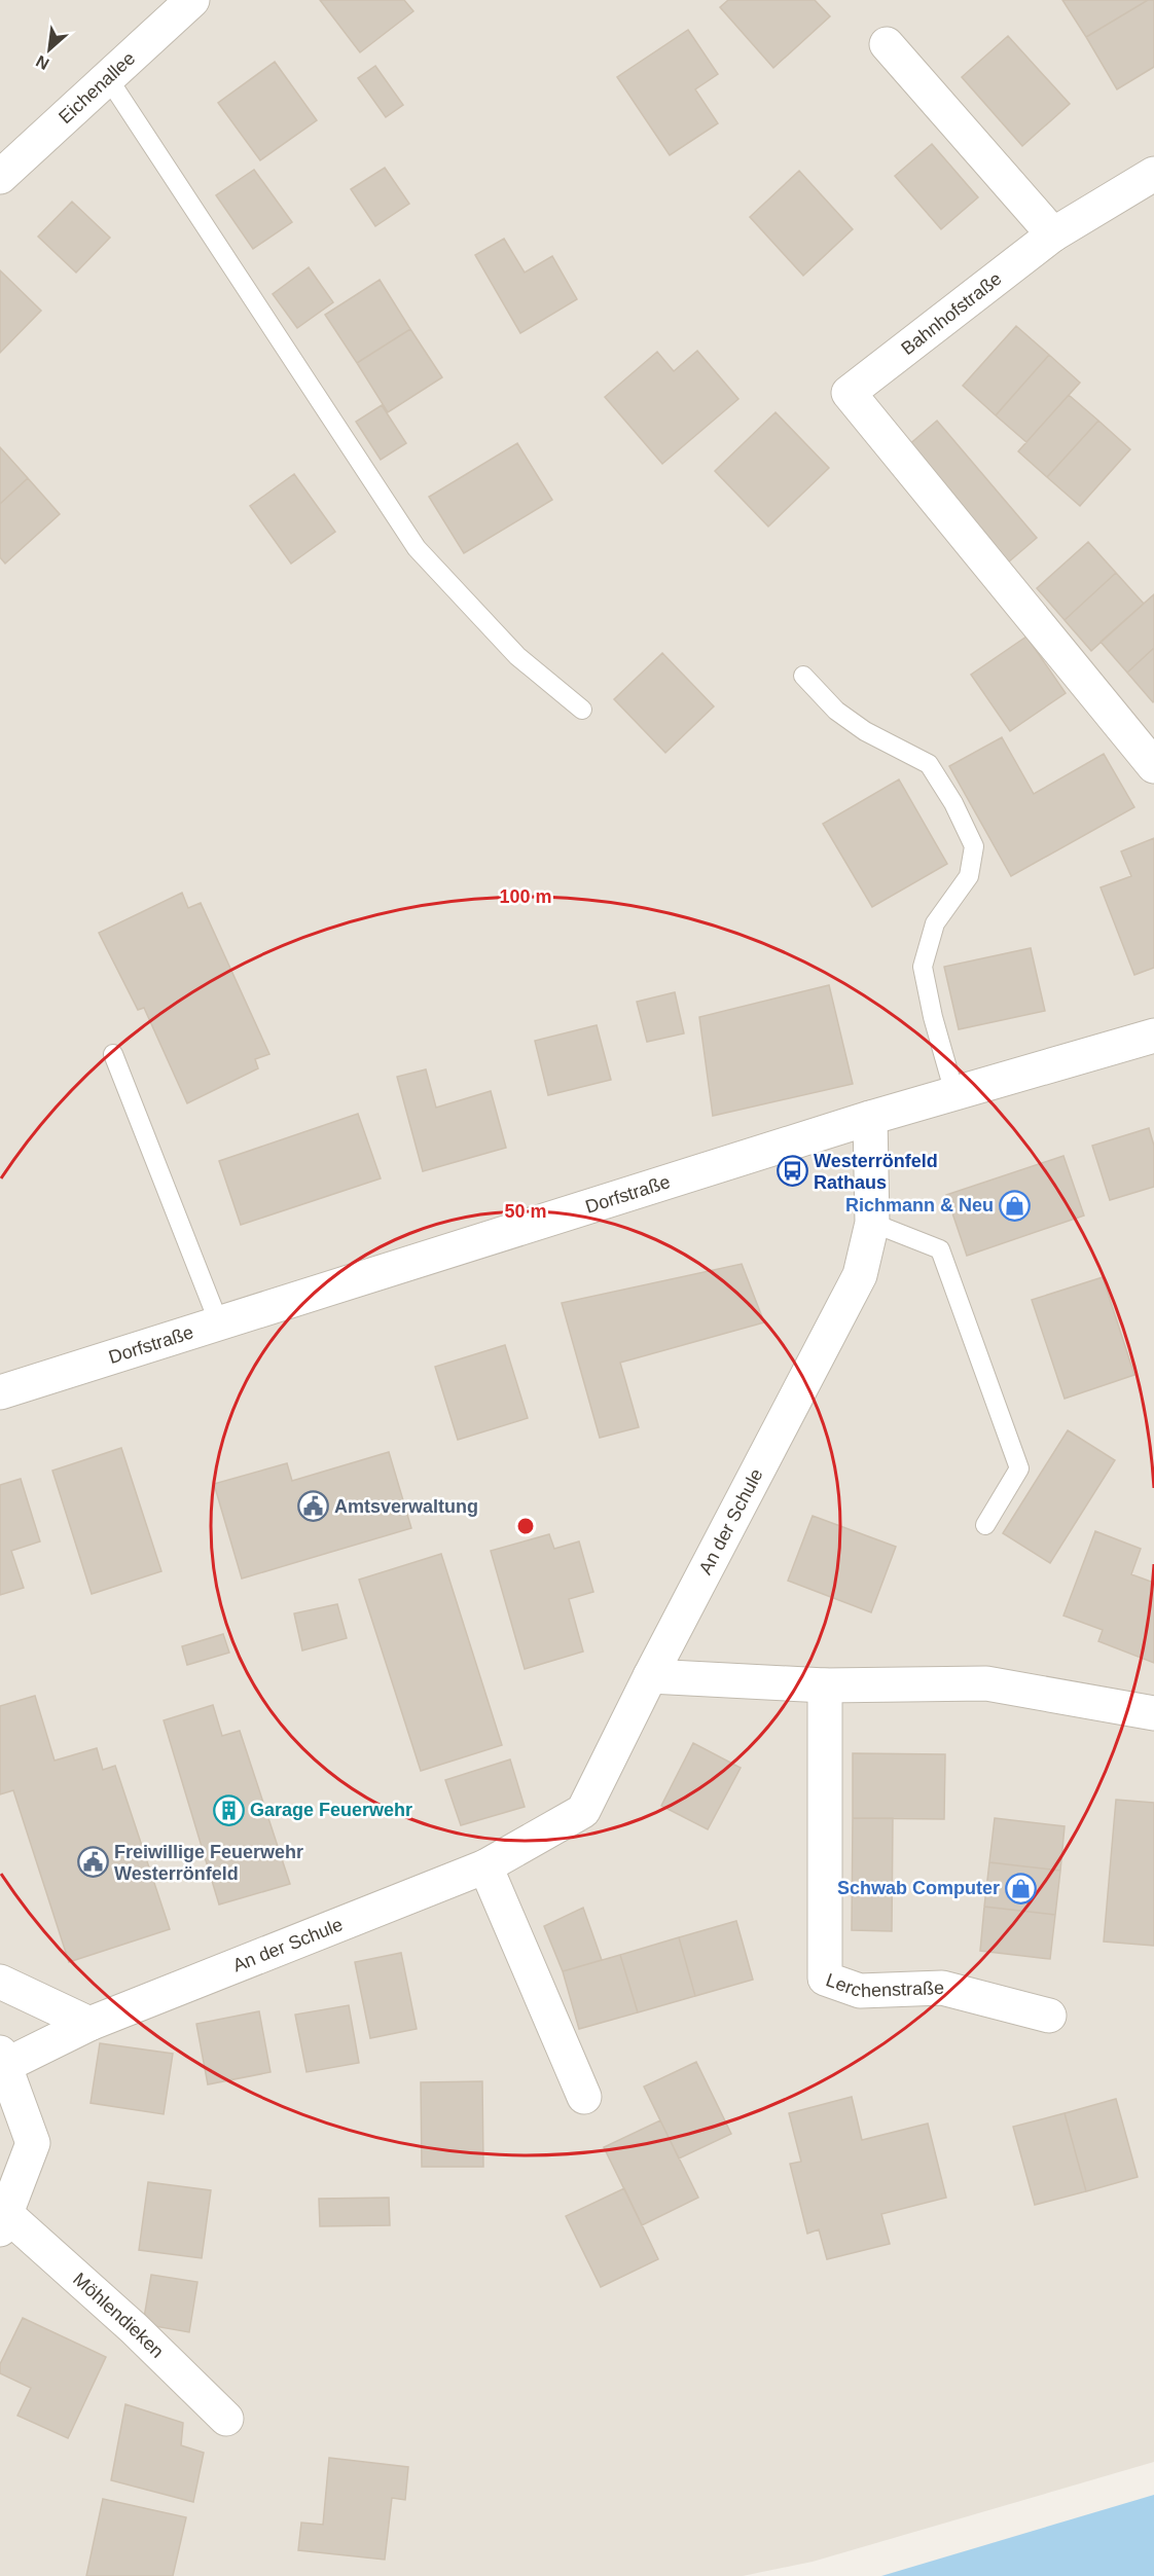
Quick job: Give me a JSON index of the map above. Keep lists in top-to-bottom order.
{
  "streets": {
    "street": [
      "Eichenallee",
      "Bahnhofstraße",
      "Dorfstraße",
      "An der Schule",
      "Lerchenstraße",
      "Möhlendieken"
    ]
  },
  "crossings": [
    ["Dorfstraße", "An der Schule"],
    ["An der Schule", "Möhlendieken"]
  ],
  "places": {
    "bus stop": ["Westerrönfeld Rathaus"],
    "shop": ["Richmann & Neu", "Schwab Computer"],
    "public building": ["Amtsverwaltung", "Freiwillige Feuerwehr Westerrönfeld"],
    "building": ["Garage Feuerwehr"]
  },
  "north": "bottom left",
  "rings": ["100 m", "50 m"]
}
